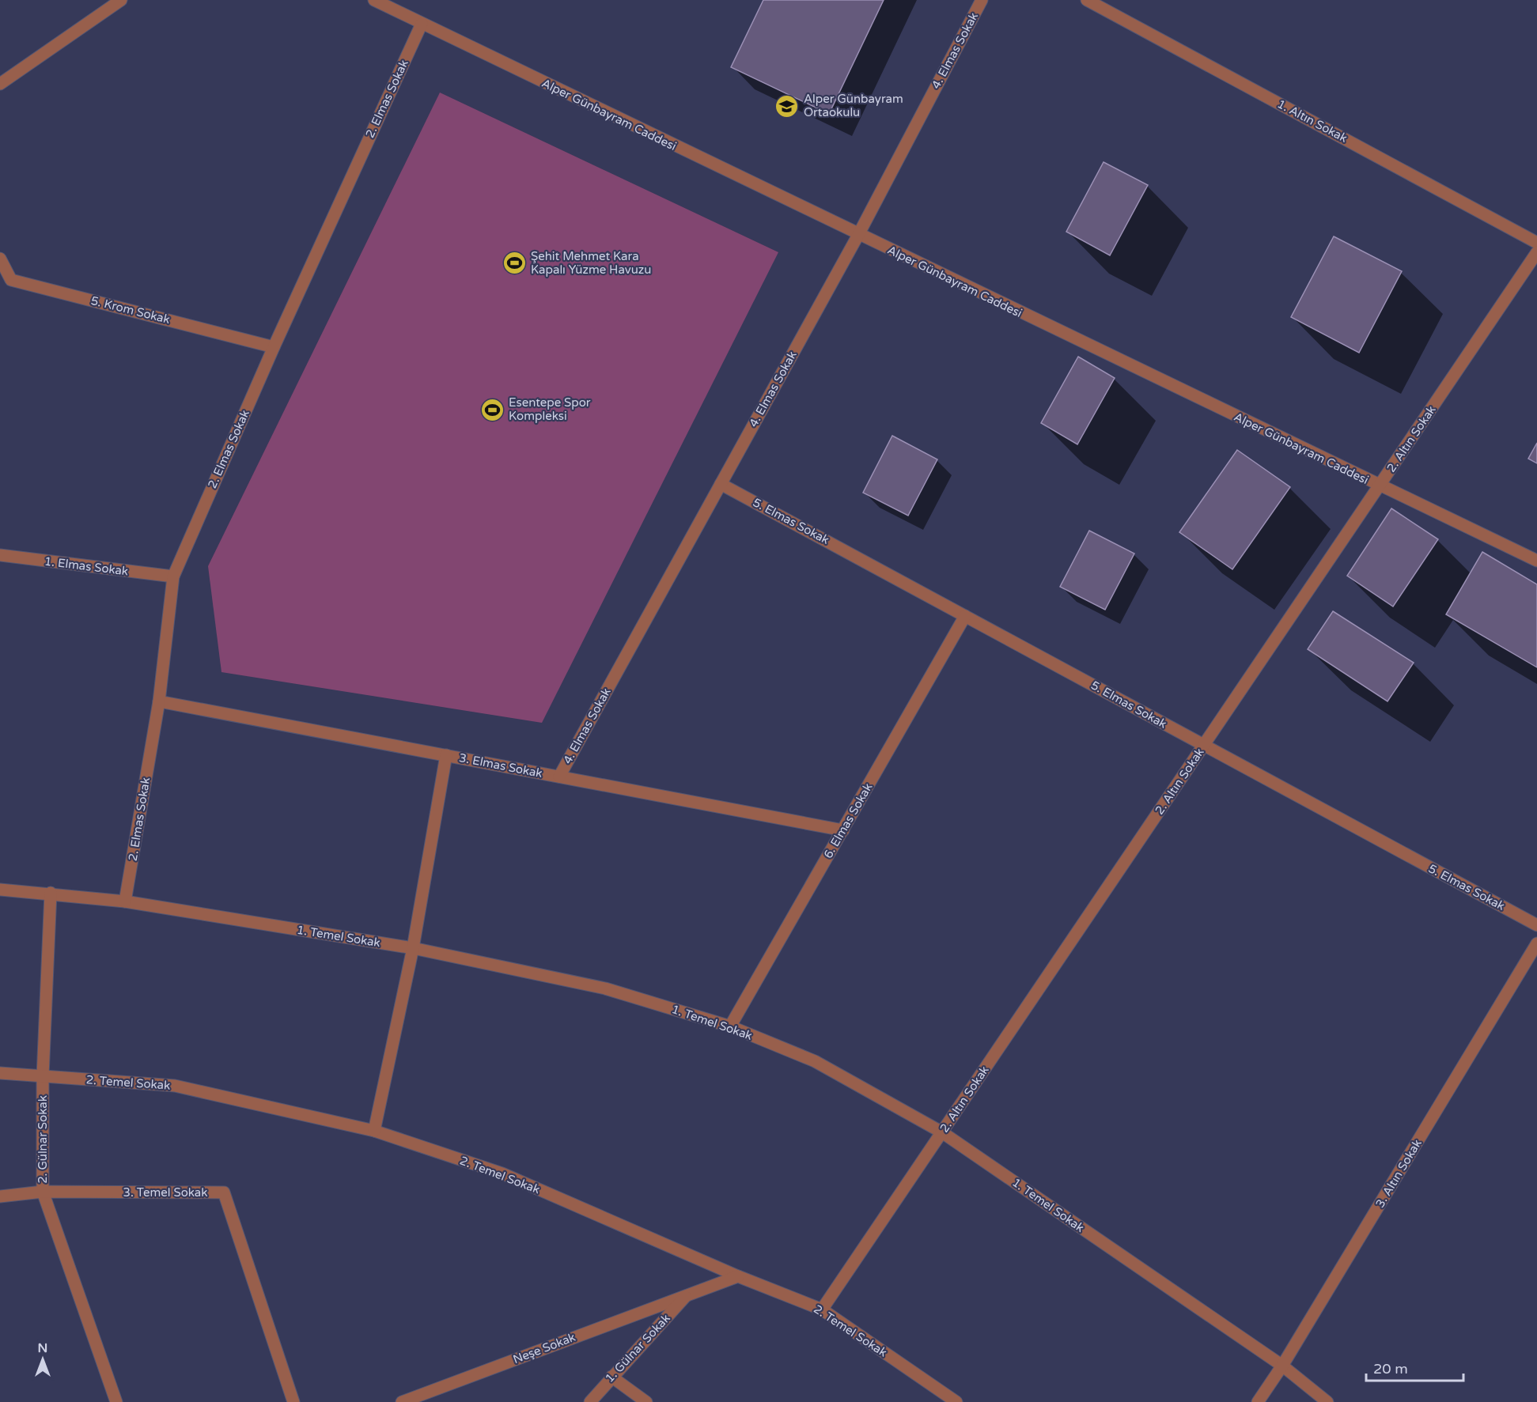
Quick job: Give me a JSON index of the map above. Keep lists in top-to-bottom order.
{
  "streets": {
    "street": [
      "4. Elmas Sokak",
      "2. Elmas Sokak",
      "Alper Günbayram Caddesi",
      "1. Altın Sokak",
      "5. Krom Sokak",
      "2. Altın Sokak",
      "5. Elmas Sokak",
      "1. Elmas Sokak",
      "3. Elmas Sokak",
      "6. Elmas Sokak",
      "1. Temel Sokak",
      "2. Temel Sokak",
      "2. Gülnar Sokak",
      "3. Altın Sokak",
      "3. Temel Sokak",
      "Neşe Sokak",
      "1. Gülnar Sokak"
    ]
  },
  "crossings": [
    ["4. Elmas Sokak", "Alper Günbayram Caddesi"],
    ["4. Elmas Sokak", "5. Elmas Sokak"],
    ["4. Elmas Sokak", "3. Elmas Sokak"],
    ["2. Elmas Sokak", "Alper Günbayram Caddesi"],
    ["2. Elmas Sokak", "5. Krom Sokak"],
    ["2. Elmas Sokak", "1. Elmas Sokak"],
    ["2. Elmas Sokak", "3. Elmas Sokak"],
    ["2. Elmas Sokak", "1. Temel Sokak"],
    ["Alper Günbayram Caddesi", "2. Altın Sokak"],
    ["2. Altın Sokak", "5. Elmas Sokak"],
    ["2. Altın Sokak", "1. Temel Sokak"],
    ["2. Altın Sokak", "2. Temel Sokak"],
    ["5. Elmas Sokak", "6. Elmas Sokak"],
    ["3. Elmas Sokak", "6. Elmas Sokak"],
    ["6. Elmas Sokak", "1. Temel Sokak"],
    ["1. Temel Sokak", "2. Gülnar Sokak"],
    ["1. Temel Sokak", "3. Altın Sokak"],
    ["2. Temel Sokak", "2. Gülnar Sokak"],
    ["2. Temel Sokak", "Neşe Sokak"],
    ["2. Gülnar Sokak", "3. Temel Sokak"],
    ["Neşe Sokak", "1. Gülnar Sokak"]
  ],
  "places": {
    "school or university": ["Alper Günbayram Ortaokulu"],
    "sports": ["Şehit Mehmet Kara Kapalı Yüzme Havuzu", "Esentepe Spor Kompleksi"]
  },
  "scale_bar": "20 m",
  "north": "top"
}
